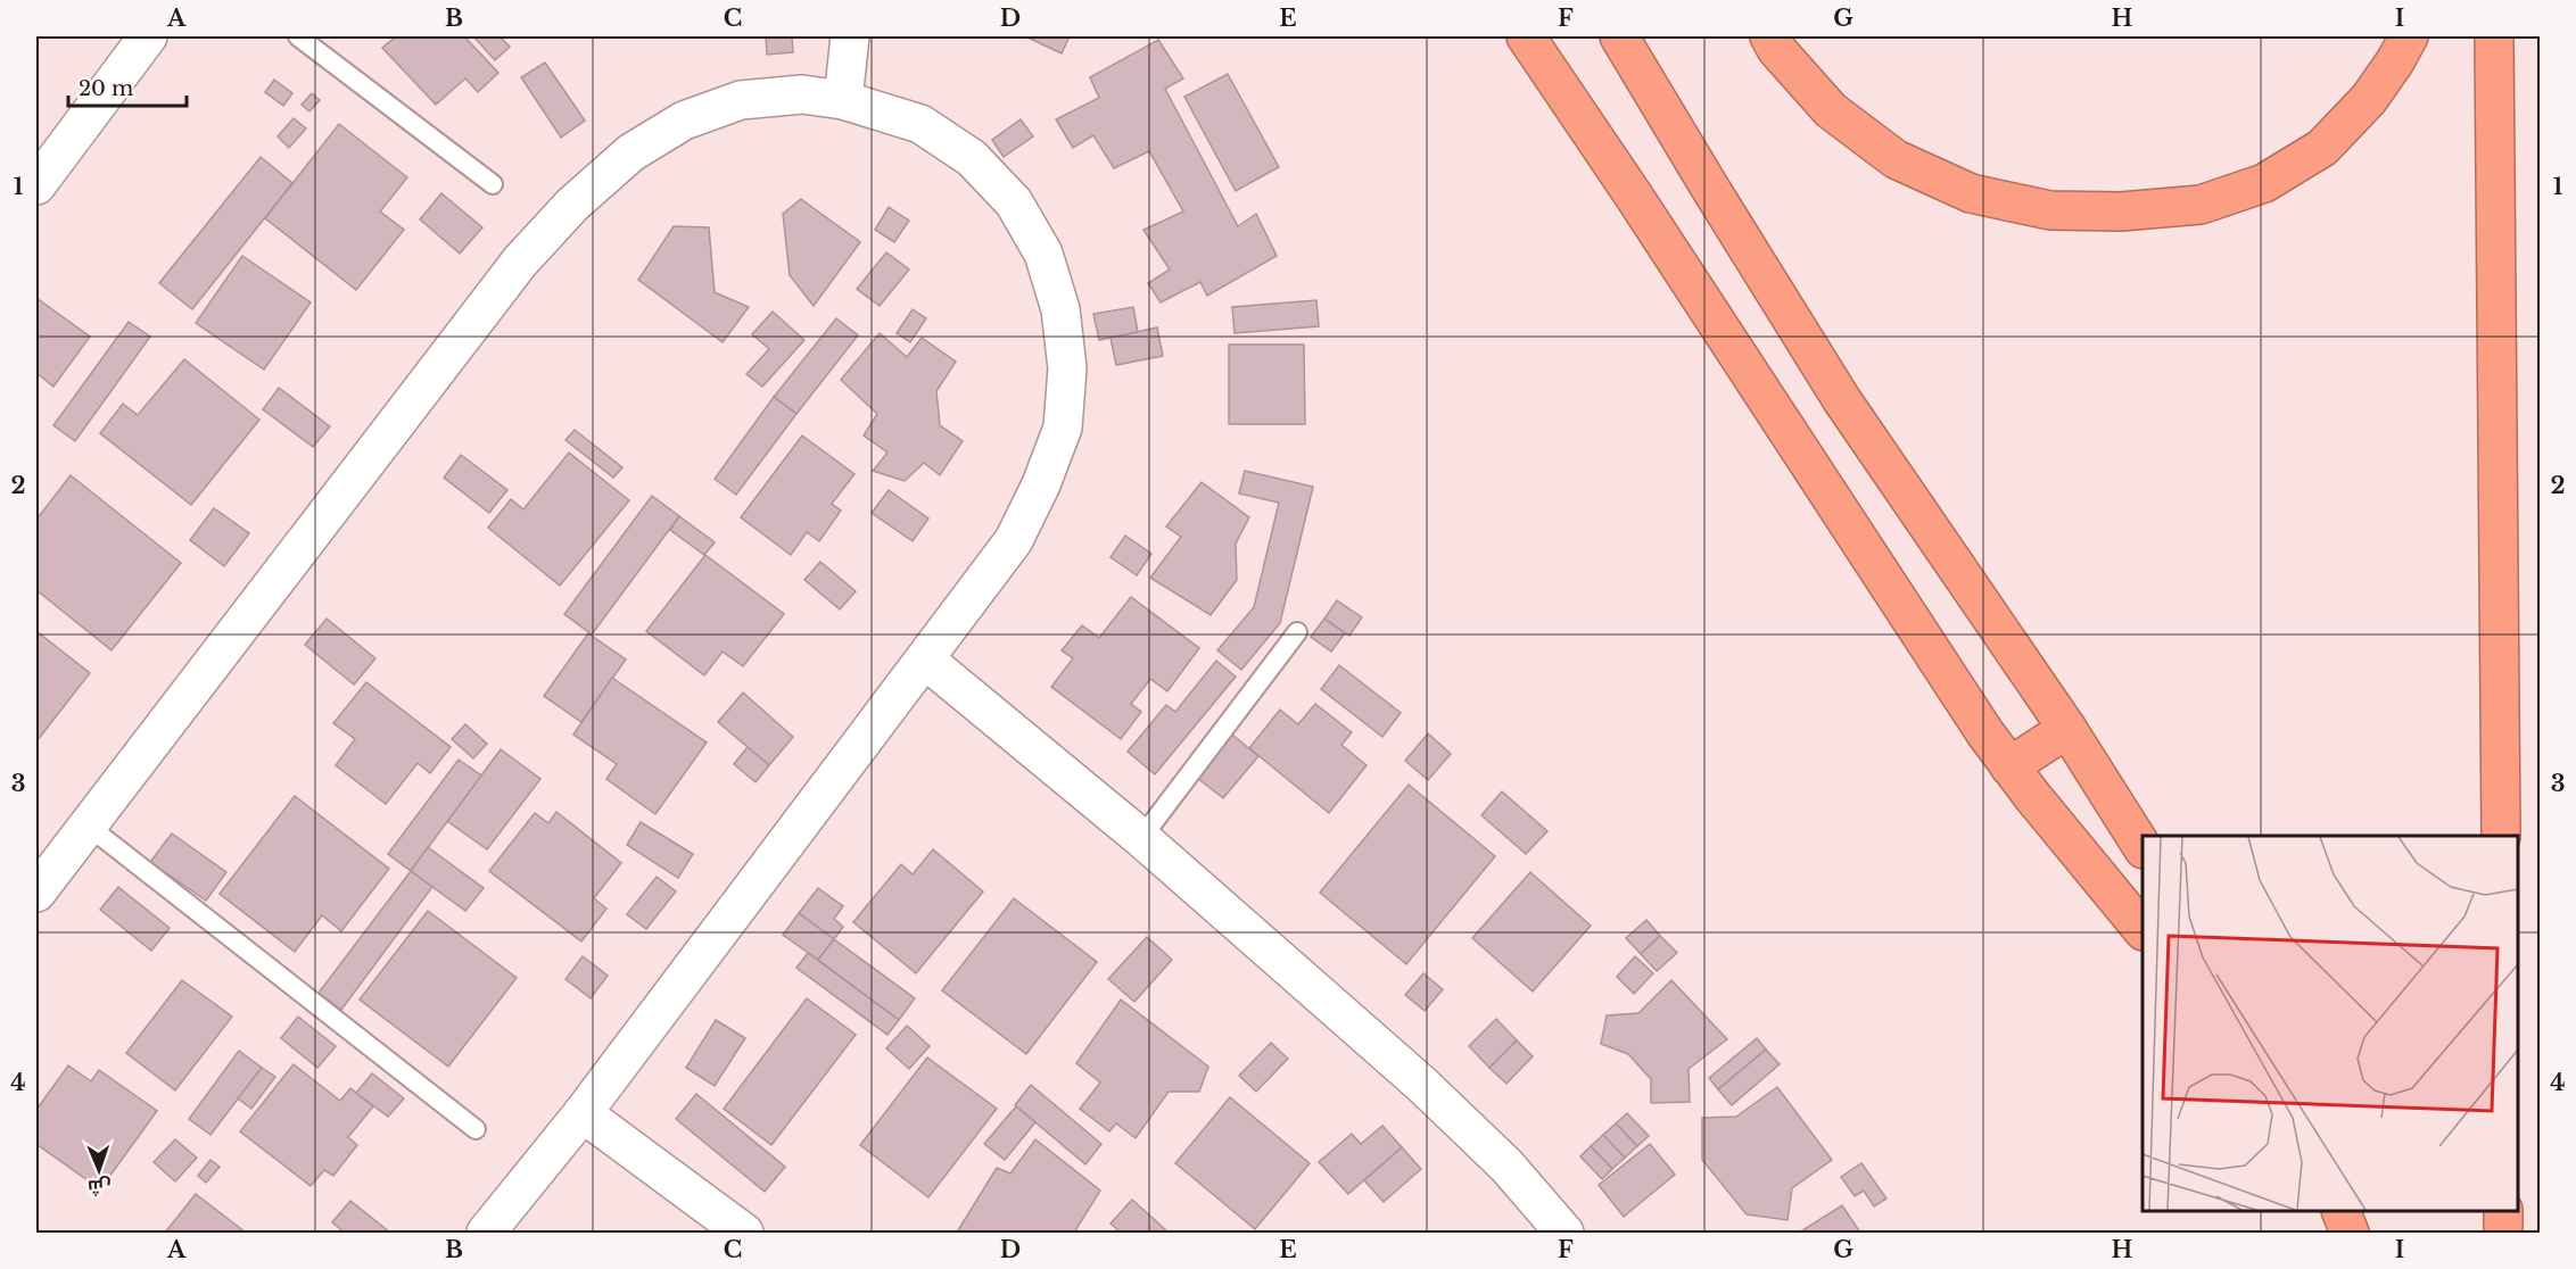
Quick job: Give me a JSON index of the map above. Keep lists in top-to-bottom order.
{
  "scale_bar": "20 m",
  "north": "bottom",
  "grid": {
    "columns": [
      "A",
      "B",
      "C",
      "D",
      "E",
      "F",
      "G",
      "H",
      "I"
    ],
    "rows": [
      "1",
      "2",
      "3",
      "4"
    ]
  }
}
